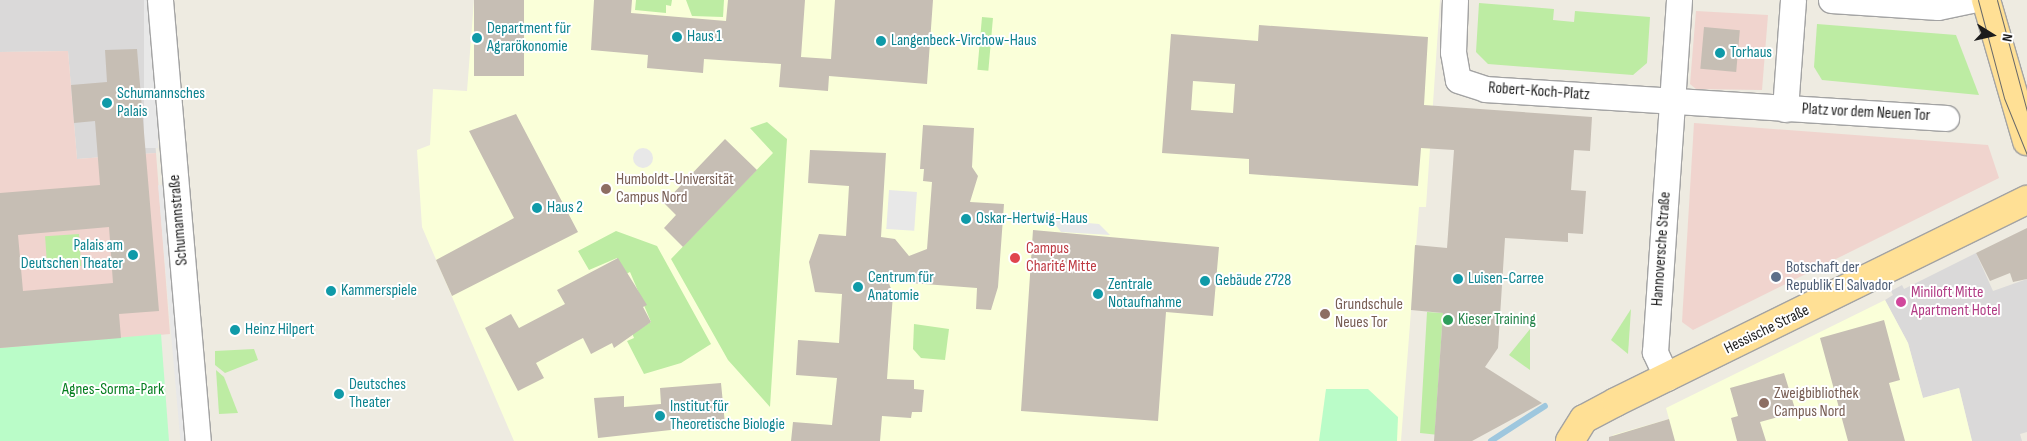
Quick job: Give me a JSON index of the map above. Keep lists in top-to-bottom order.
{
  "streets": {
    "main road": ["Hessische Straße"],
    "street": [
      "Robert-Koch-Platz",
      "Platz vor dem Neuen Tor",
      "Schumannstraße",
      "Hannoversche Straße"
    ]
  },
  "crossings": [
    ["Robert-Koch-Platz", "Platz vor dem Neuen Tor"],
    ["Robert-Koch-Platz", "Hannoversche Straße"],
    ["Platz vor dem Neuen Tor", "Hannoversche Straße"],
    ["Hannoversche Straße", "Hessische Straße"]
  ],
  "parks": ["Agnes-Sorma-Park"],
  "places": [
    "Haus 1",
    "Department für Agrarökonomie",
    "Langenbeck-Virchow-Haus",
    "Torhaus",
    "Schumannsches Palais",
    "Humboldt-Universität Campus Nord",
    "Haus 2",
    "Oskar-Hertwig-Haus",
    "Palais am Deutschen Theater",
    "Campus Charité Mitte",
    "Botschaft der Republik El Salvador",
    "Luisen-Carree",
    "Gebäude 2728",
    "Centrum für Anatomie",
    "Kammerspiele",
    "Zentrale Notaufnahme",
    "Miniloft Mitte Apartment Hotel",
    "Grundschule Neues Tor",
    "Kieser Training",
    "Heinz Hilpert",
    "Deutsches Theater",
    "Zweigbibliothek Campus Nord",
    "Institut für Theoretische Biologie"
  ],
  "north": "right"
}
